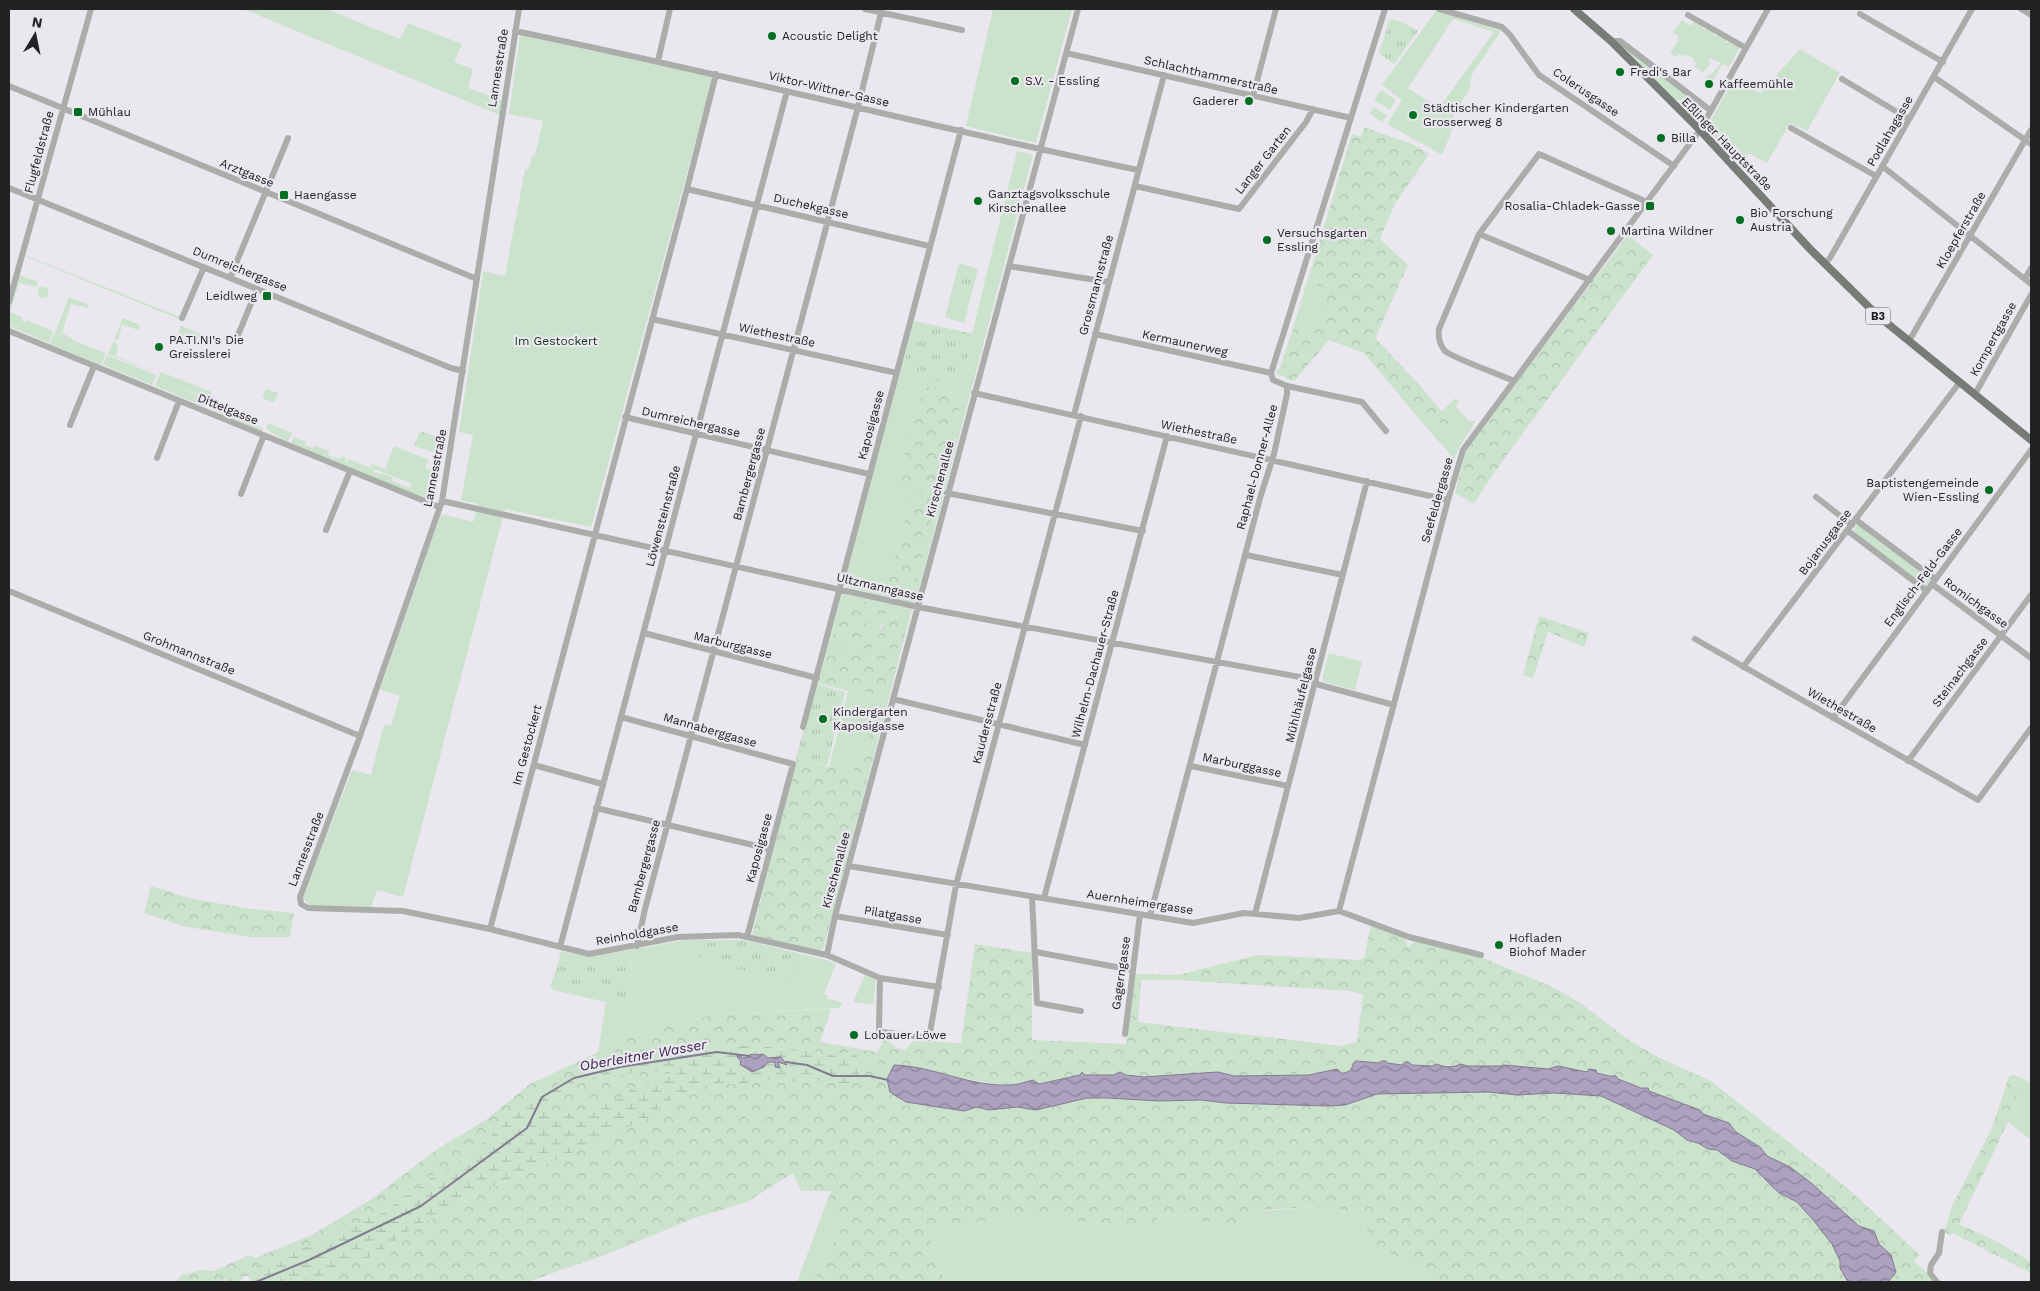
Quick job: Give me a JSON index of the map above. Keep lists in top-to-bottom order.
{
  "streets": {
    "main road": ["Eßlinger Hauptstraße", "B3"],
    "street": [
      "Lannesstraße",
      "Schlachthammerstraße",
      "Viktor-Wittner-Gasse",
      "Colerusgasse",
      "Podlahagasse",
      "Flugfeldstraße",
      "Langer Garten",
      "Arztgasse",
      "Duchekgasse",
      "Kloepferstraße",
      "Dumreichergasse",
      "Grossmannstraße",
      "Wiethestraße",
      "Kompertgasse",
      "Kermaunerweg",
      "Dittelgasse",
      "Kaposigasse",
      "Raphael-Donner-Allee",
      "Bambergergasse",
      "Kirschenallee",
      "Seefeldergasse",
      "Löwensteinstraße",
      "Bojanusgasse",
      "Englisch-Feld-Gasse",
      "Ultzmanngasse",
      "Romichgasse",
      "Marburggasse",
      "Grohmannstraße",
      "Wilhelm-Dachauer-Straße",
      "Steinachgasse",
      "Mühlhäufelgasse",
      "Kaudersstraße",
      "Mannaberggasse",
      "Im Gestockert",
      "Auernheimergasse",
      "Pilatgasse",
      "Reinholdgasse",
      "Gagerngasse"
    ]
  },
  "crossings": [
    ["Lannesstraße", "Viktor-Wittner-Gasse"],
    ["Lannesstraße", "Arztgasse"],
    ["Lannesstraße", "Dumreichergasse"],
    ["Lannesstraße", "Dittelgasse"],
    ["Lannesstraße", "Ultzmanngasse"],
    ["Lannesstraße", "Grohmannstraße"],
    ["Lannesstraße", "Reinholdgasse"],
    ["Schlachthammerstraße", "Langer Garten"],
    ["Schlachthammerstraße", "Grossmannstraße"],
    ["Schlachthammerstraße", "Kirschenallee"],
    ["Viktor-Wittner-Gasse", "Grossmannstraße"],
    ["Viktor-Wittner-Gasse", "Kaposigasse"],
    ["Viktor-Wittner-Gasse", "Bambergergasse"],
    ["Viktor-Wittner-Gasse", "Kirschenallee"],
    ["Viktor-Wittner-Gasse", "Löwensteinstraße"],
    ["Viktor-Wittner-Gasse", "Im Gestockert"],
    ["Colerusgasse", "Seefeldergasse"],
    ["Podlahagasse", "Eßlinger Hauptstraße"],
    ["Eßlinger Hauptstraße", "Kloepferstraße"],
    ["Eßlinger Hauptstraße", "Kompertgasse"],
    ["Eßlinger Hauptstraße", "Seefeldergasse"],
    ["Eßlinger Hauptstraße", "Bojanusgasse"],
    ["Flugfeldstraße", "Arztgasse"],
    ["Flugfeldstraße", "Dumreichergasse"],
    ["Langer Garten", "Grossmannstraße"],
    ["Duchekgasse", "Kaposigasse"],
    ["Duchekgasse", "Bambergergasse"],
    ["Duchekgasse", "Löwensteinstraße"],
    ["Duchekgasse", "Im Gestockert"],
    ["Dumreichergasse", "Kaposigasse"],
    ["Dumreichergasse", "Bambergergasse"],
    ["Dumreichergasse", "Löwensteinstraße"],
    ["Dumreichergasse", "Im Gestockert"],
    ["Grossmannstraße", "Wiethestraße"],
    ["Grossmannstraße", "Kermaunerweg"],
    ["Grossmannstraße", "Kaudersstraße"],
    ["Wiethestraße", "Kaposigasse"],
    ["Wiethestraße", "Raphael-Donner-Allee"],
    ["Wiethestraße", "Bambergergasse"],
    ["Wiethestraße", "Kirschenallee"],
    ["Wiethestraße", "Seefeldergasse"],
    ["Wiethestraße", "Löwensteinstraße"],
    ["Wiethestraße", "Bojanusgasse"],
    ["Wiethestraße", "Englisch-Feld-Gasse"],
    ["Wiethestraße", "Wilhelm-Dachauer-Straße"],
    ["Wiethestraße", "Steinachgasse"],
    ["Wiethestraße", "Mühlhäufelgasse"],
    ["Wiethestraße", "Kaudersstraße"],
    ["Wiethestraße", "Im Gestockert"],
    ["Dittelgasse", "Ultzmanngasse"],
    ["Kaposigasse", "Ultzmanngasse"],
    ["Kaposigasse", "Marburggasse"],
    ["Kaposigasse", "Mannaberggasse"],
    ["Kaposigasse", "Reinholdgasse"],
    ["Raphael-Donner-Allee", "Ultzmanngasse"],
    ["Raphael-Donner-Allee", "Marburggasse"],
    ["Raphael-Donner-Allee", "Auernheimergasse"],
    ["Bambergergasse", "Ultzmanngasse"],
    ["Bambergergasse", "Marburggasse"],
    ["Bambergergasse", "Mannaberggasse"],
    ["Bambergergasse", "Reinholdgasse"],
    ["Kirschenallee", "Ultzmanngasse"],
    ["Kirschenallee", "Auernheimergasse"],
    ["Kirschenallee", "Pilatgasse"],
    ["Kirschenallee", "Reinholdgasse"],
    ["Seefeldergasse", "Ultzmanngasse"],
    ["Seefeldergasse", "Auernheimergasse"],
    ["Löwensteinstraße", "Ultzmanngasse"],
    ["Löwensteinstraße", "Marburggasse"],
    ["Löwensteinstraße", "Mannaberggasse"],
    ["Löwensteinstraße", "Reinholdgasse"],
    ["Bojanusgasse", "Romichgasse"],
    ["Englisch-Feld-Gasse", "Romichgasse"],
    ["Ultzmanngasse", "Wilhelm-Dachauer-Straße"],
    ["Ultzmanngasse", "Mühlhäufelgasse"],
    ["Ultzmanngasse", "Kaudersstraße"],
    ["Ultzmanngasse", "Im Gestockert"],
    ["Romichgasse", "Steinachgasse"],
    ["Marburggasse", "Mühlhäufelgasse"],
    ["Wilhelm-Dachauer-Straße", "Auernheimergasse"],
    ["Mühlhäufelgasse", "Auernheimergasse"],
    ["Kaudersstraße", "Auernheimergasse"],
    ["Kaudersstraße", "Pilatgasse"],
    ["Kaudersstraße", "Reinholdgasse"],
    ["Im Gestockert", "Reinholdgasse"],
    ["Auernheimergasse", "Gagerngasse"]
  ],
  "water": ["Oberleitner Wasser"],
  "parks": ["Im Gestockert"],
  "places": {
    "other": [
      "Acoustic Delight",
      "Fredi's Bar",
      "S.V. - Essling",
      "Kaffeemühle",
      "Gaderer",
      "Städtischer Kindergarten Grosserweg 8",
      "Billa",
      "Ganztagsvolksschule Kirschenallee",
      "Bio Forschung Austria",
      "Martina Wildner",
      "Versuchsgarten Essling",
      "PA.TI.NI's Die Greisslerei",
      "Baptistengemeinde Wien-Essling",
      "Kindergarten Kaposigasse",
      "Hofladen Biohof Mader",
      "Lobauer Löwe"
    ],
    "transit": [
      "Mühlau",
      "Haengasse",
      "Rosalia-Chladek-Gasse",
      "Leidlweg"
    ]
  },
  "north": "top"
}
